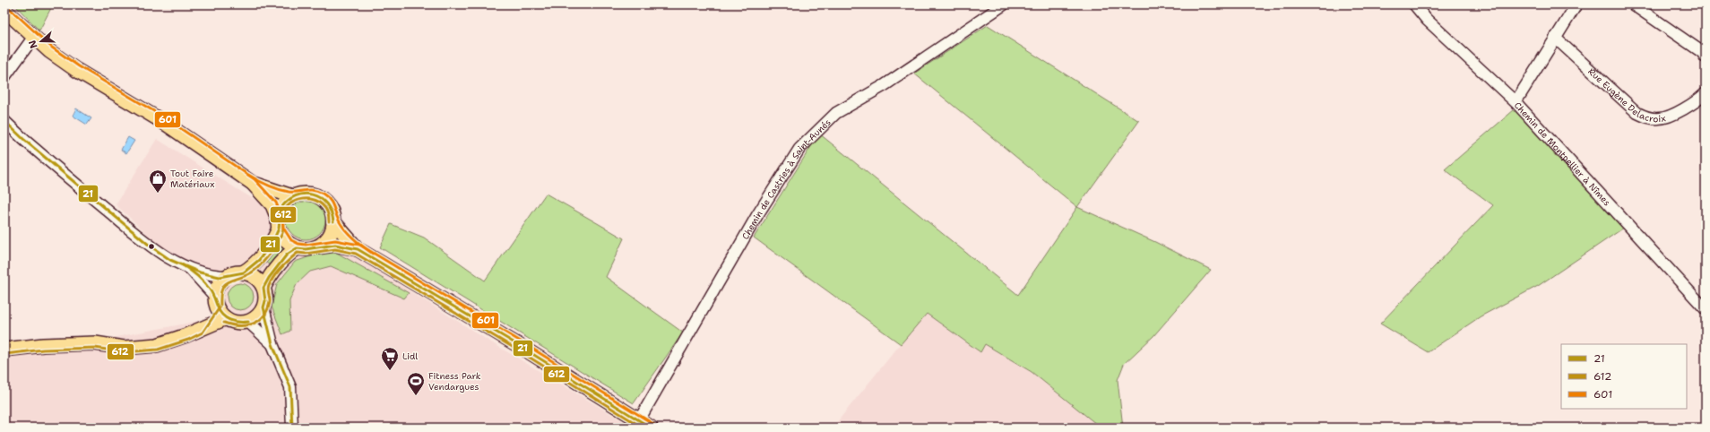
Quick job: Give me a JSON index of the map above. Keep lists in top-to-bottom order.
{
  "streets": {
    "street": ["Rue Eugène Delacroix", "Chemin de Montpellier à Nîmes", "Chemin de Castries à Saint-Aunés"]
  },
  "places": {
    "shop": ["Tout Faire Matériaux"],
    "supermarket": ["Lidl"],
    "sports": ["Fitness Park Vendargues"]
  },
  "lines": ["transit line 601", "transit line 21", "transit line 612"],
  "legend": ["21", "612", "601"],
  "north": "left"
}
